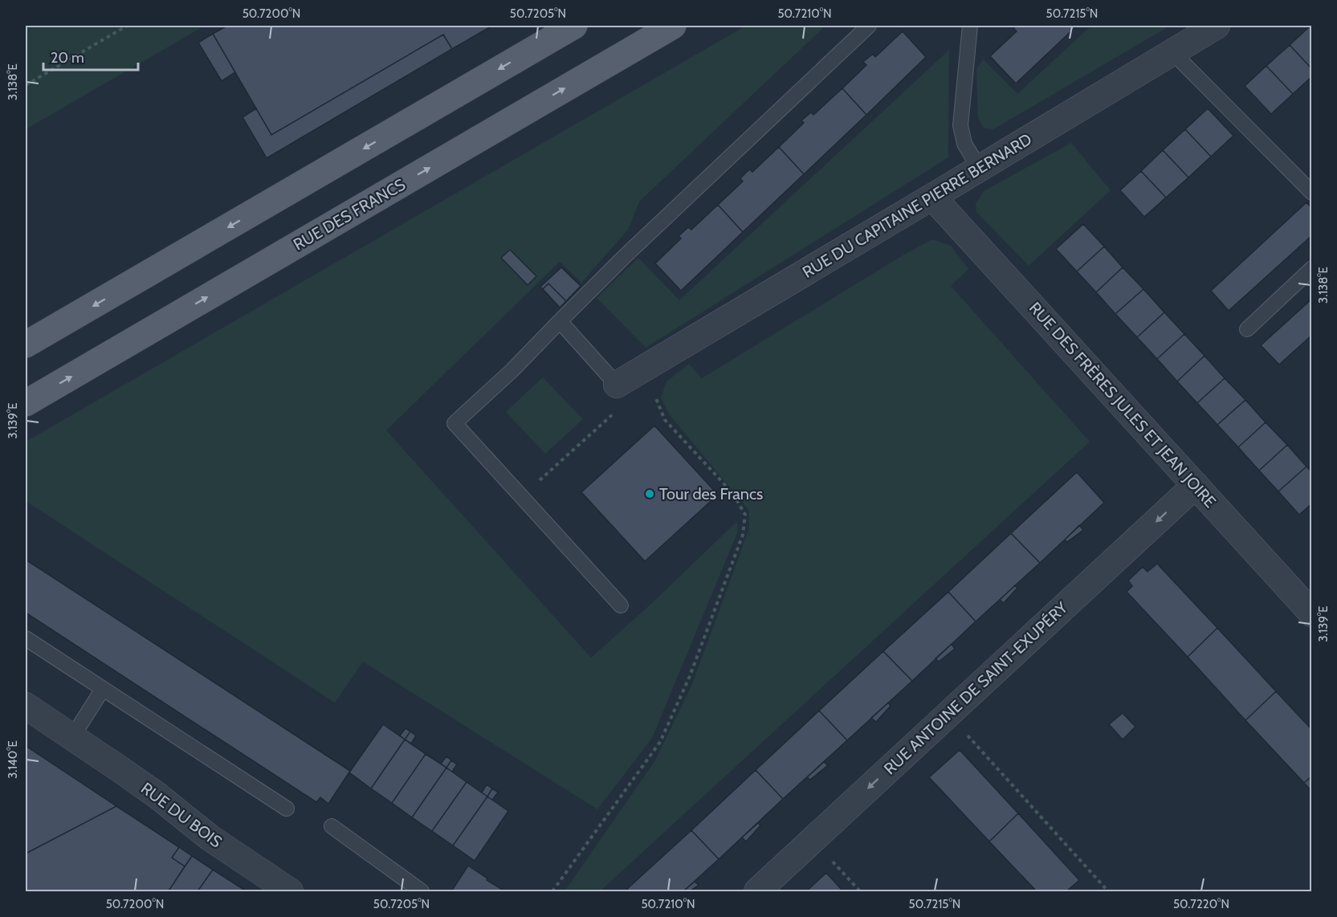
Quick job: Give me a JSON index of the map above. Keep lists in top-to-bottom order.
{
  "streets": {
    "main road": ["RUE DES FRANCS"],
    "street": [
      "RUE DU CAPITAINE PIERRE BERNARD",
      "RUE DES FRÈRES JULES ET JEAN JOIRE",
      "RUE ANTOINE DE SAINT-EXUPÉRY",
      "RUE DU BOIS"
    ]
  },
  "crossings": [
    ["RUE DU CAPITAINE PIERRE BERNARD", "RUE DES FRÈRES JULES ET JEAN JOIRE"],
    ["RUE DES FRÈRES JULES ET JEAN JOIRE", "RUE ANTOINE DE SAINT-EXUPÉRY"]
  ],
  "one_way": ["RUE ANTOINE DE SAINT-EXUPÉRY"],
  "places": ["Tour des Francs"],
  "scale_bar": "20 m",
  "coordinates": [
    "50.7200°N",
    "50.7205°N",
    "50.7210°N",
    "50.7215°N",
    "3.138°E",
    "3.139°E",
    "3.140°E",
    "50.7220°N"
  ]
}
